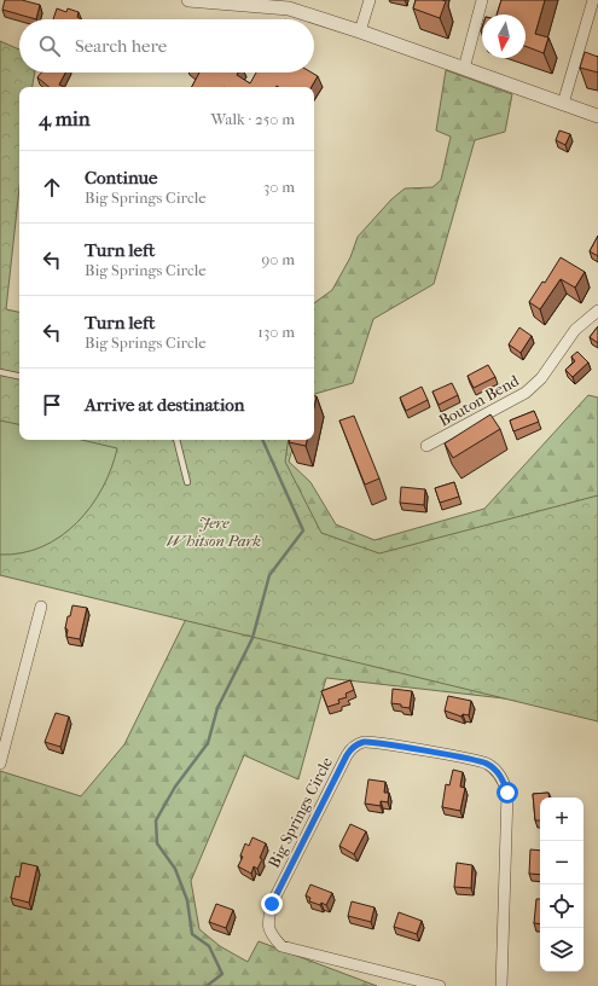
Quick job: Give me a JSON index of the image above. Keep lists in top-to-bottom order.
{
  "streets": {
    "street": ["Bouton Bend", "Big Springs Circle"]
  },
  "parks": ["Jere Whitson Park"],
  "north": "bottom",
  "page": {
    "search": "Search here",
    "heading": ["4 min", "Walk · 250 m"],
    "list": [
      ["Continue", "Big Springs Circle", "30 m"],
      ["Turn left", "Big Springs Circle", "90 m"],
      ["Turn left", "Big Springs Circle", "130 m"],
      "Arrive at destination"
    ],
    "map_buttons": ["+", "−"]
  }
}
